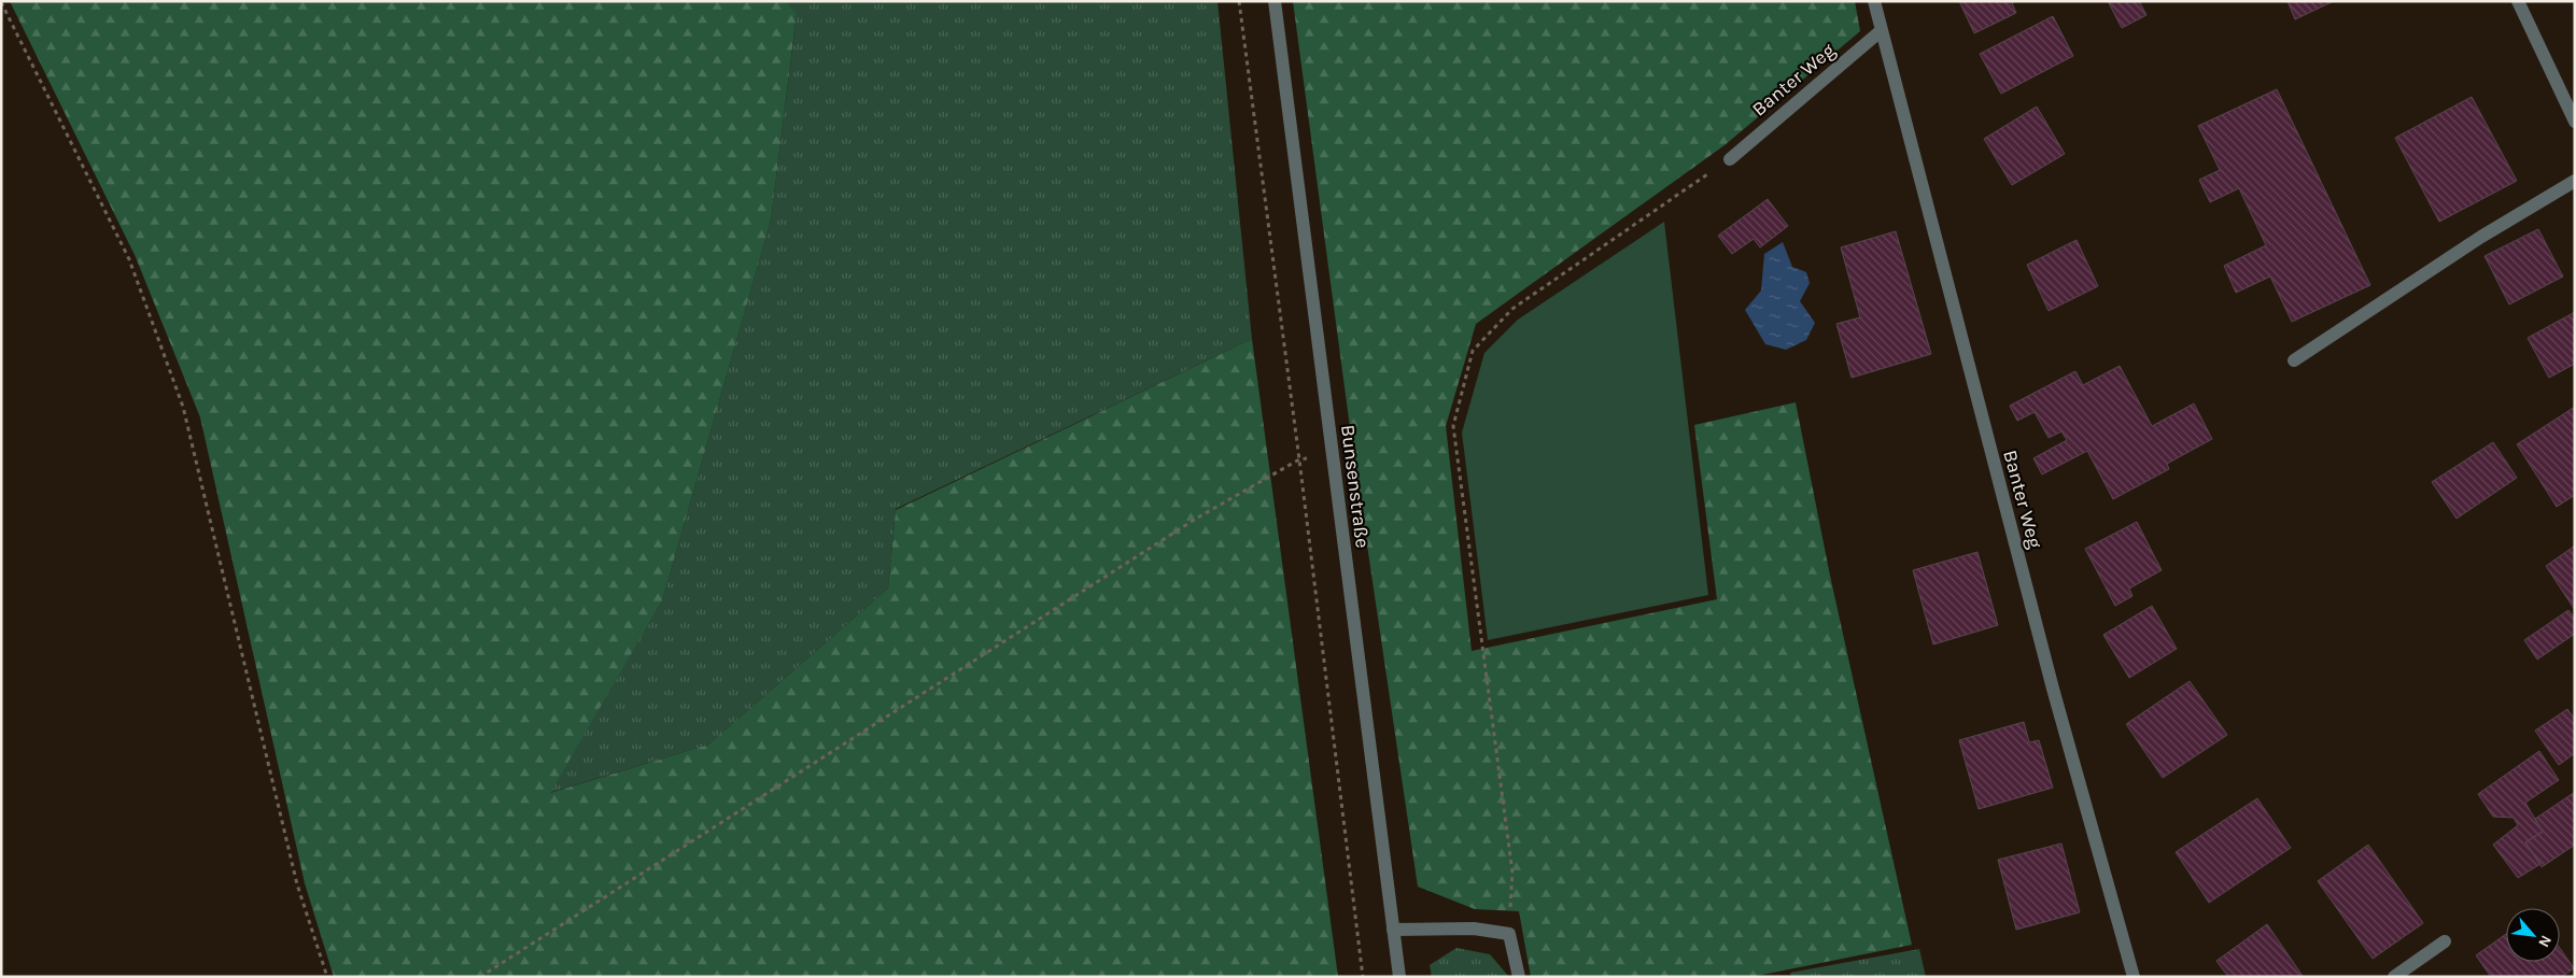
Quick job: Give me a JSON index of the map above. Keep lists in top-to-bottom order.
{
  "streets": {
    "street": ["Banter Weg", "Bunsenstraße"]
  },
  "north": "bottom right"
}
